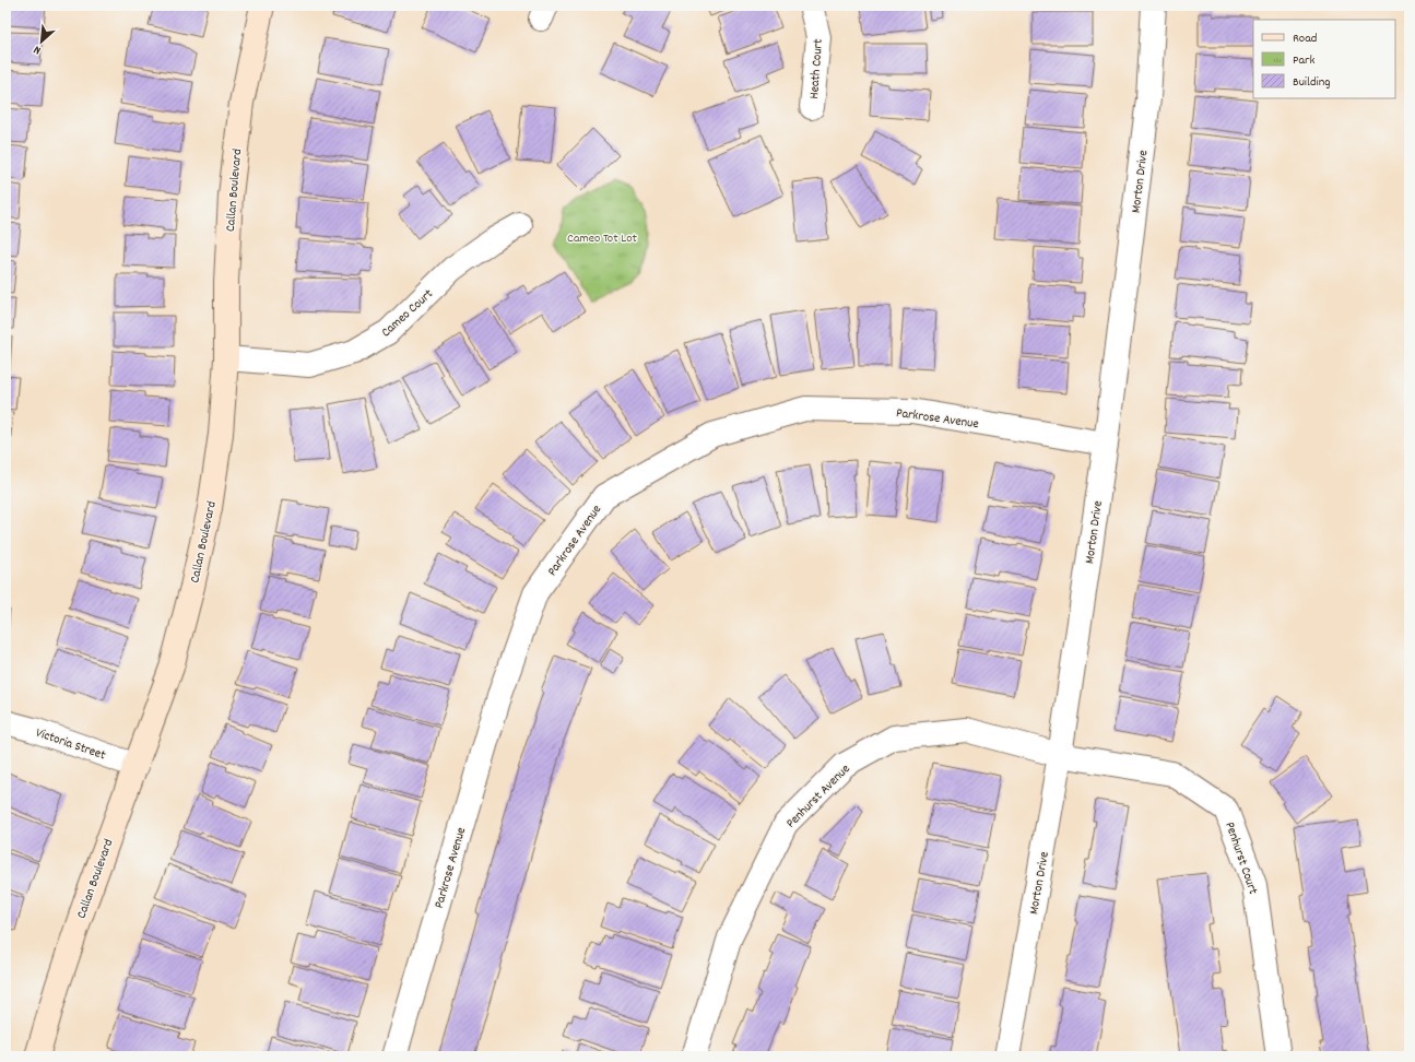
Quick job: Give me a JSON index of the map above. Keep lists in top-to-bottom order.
{
  "streets": {
    "street": [
      "Heath Court",
      "Morton Drive",
      "Callan Boulevard",
      "Cameo Court",
      "Parkrose Avenue",
      "Victoria Street",
      "Penhurst Avenue",
      "Penhurst Court"
    ]
  },
  "crossings": [
    ["Morton Drive", "Parkrose Avenue"],
    ["Morton Drive", "Penhurst Avenue"],
    ["Morton Drive", "Penhurst Court"],
    ["Callan Boulevard", "Cameo Court"],
    ["Callan Boulevard", "Victoria Street"],
    ["Penhurst Avenue", "Penhurst Court"]
  ],
  "parks": ["Cameo Tot Lot"],
  "legend": ["Road", "Park", "Building"],
  "north": "bottom left"
}
